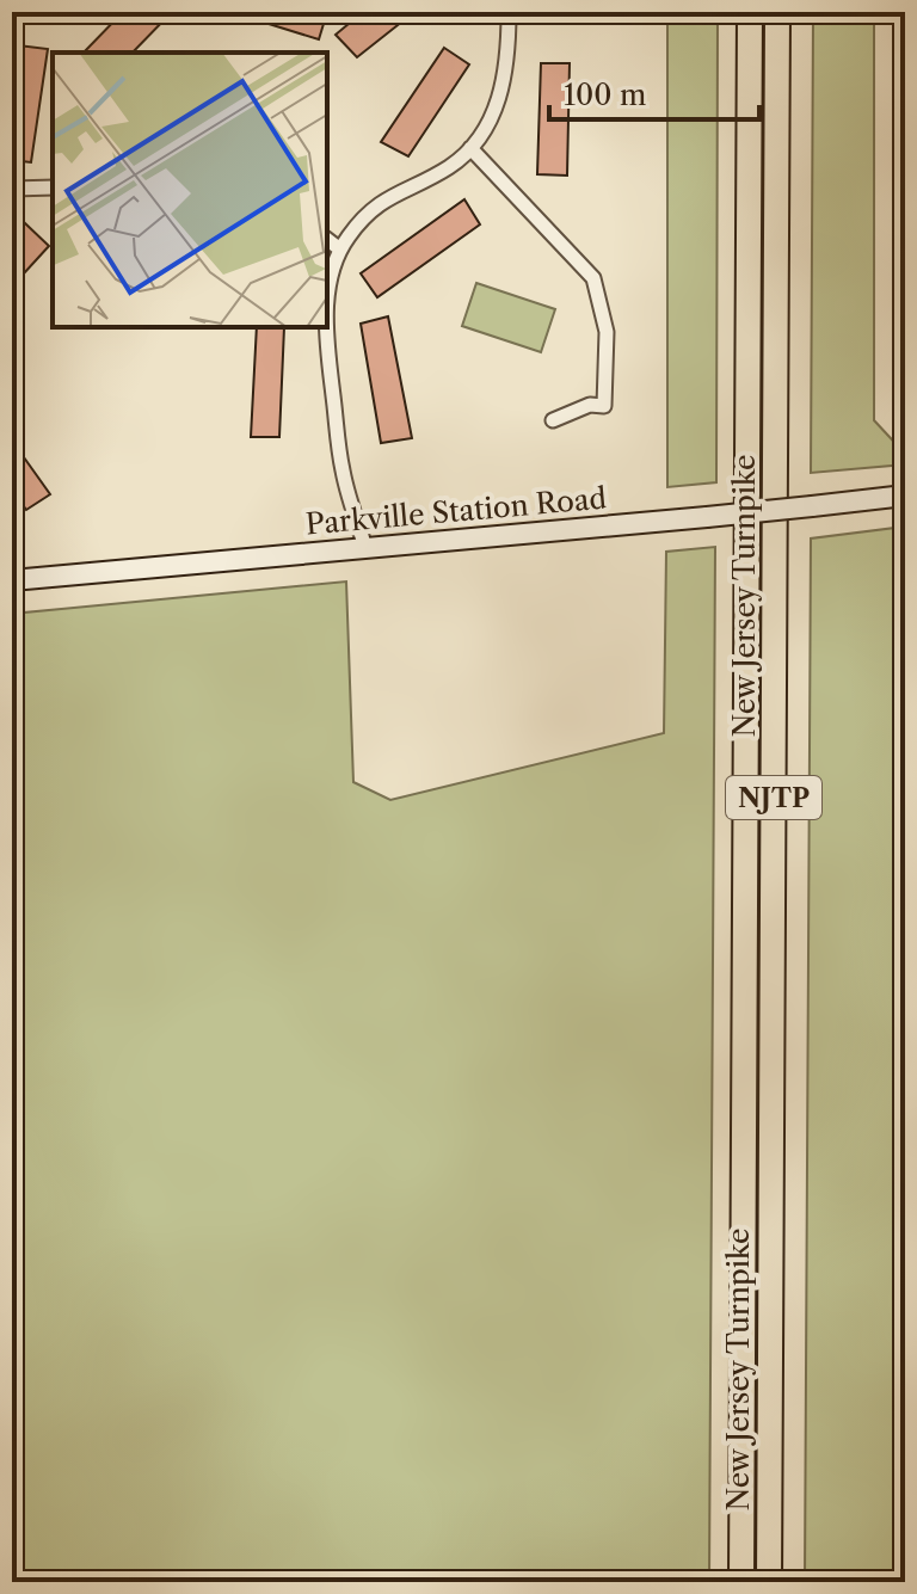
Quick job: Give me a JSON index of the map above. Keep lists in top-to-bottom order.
{
  "streets": {
    "highway": ["New Jersey Turnpike", "NJTP"],
    "main road": ["Parkville Station Road"]
  },
  "scale_bar": "100 m"
}
